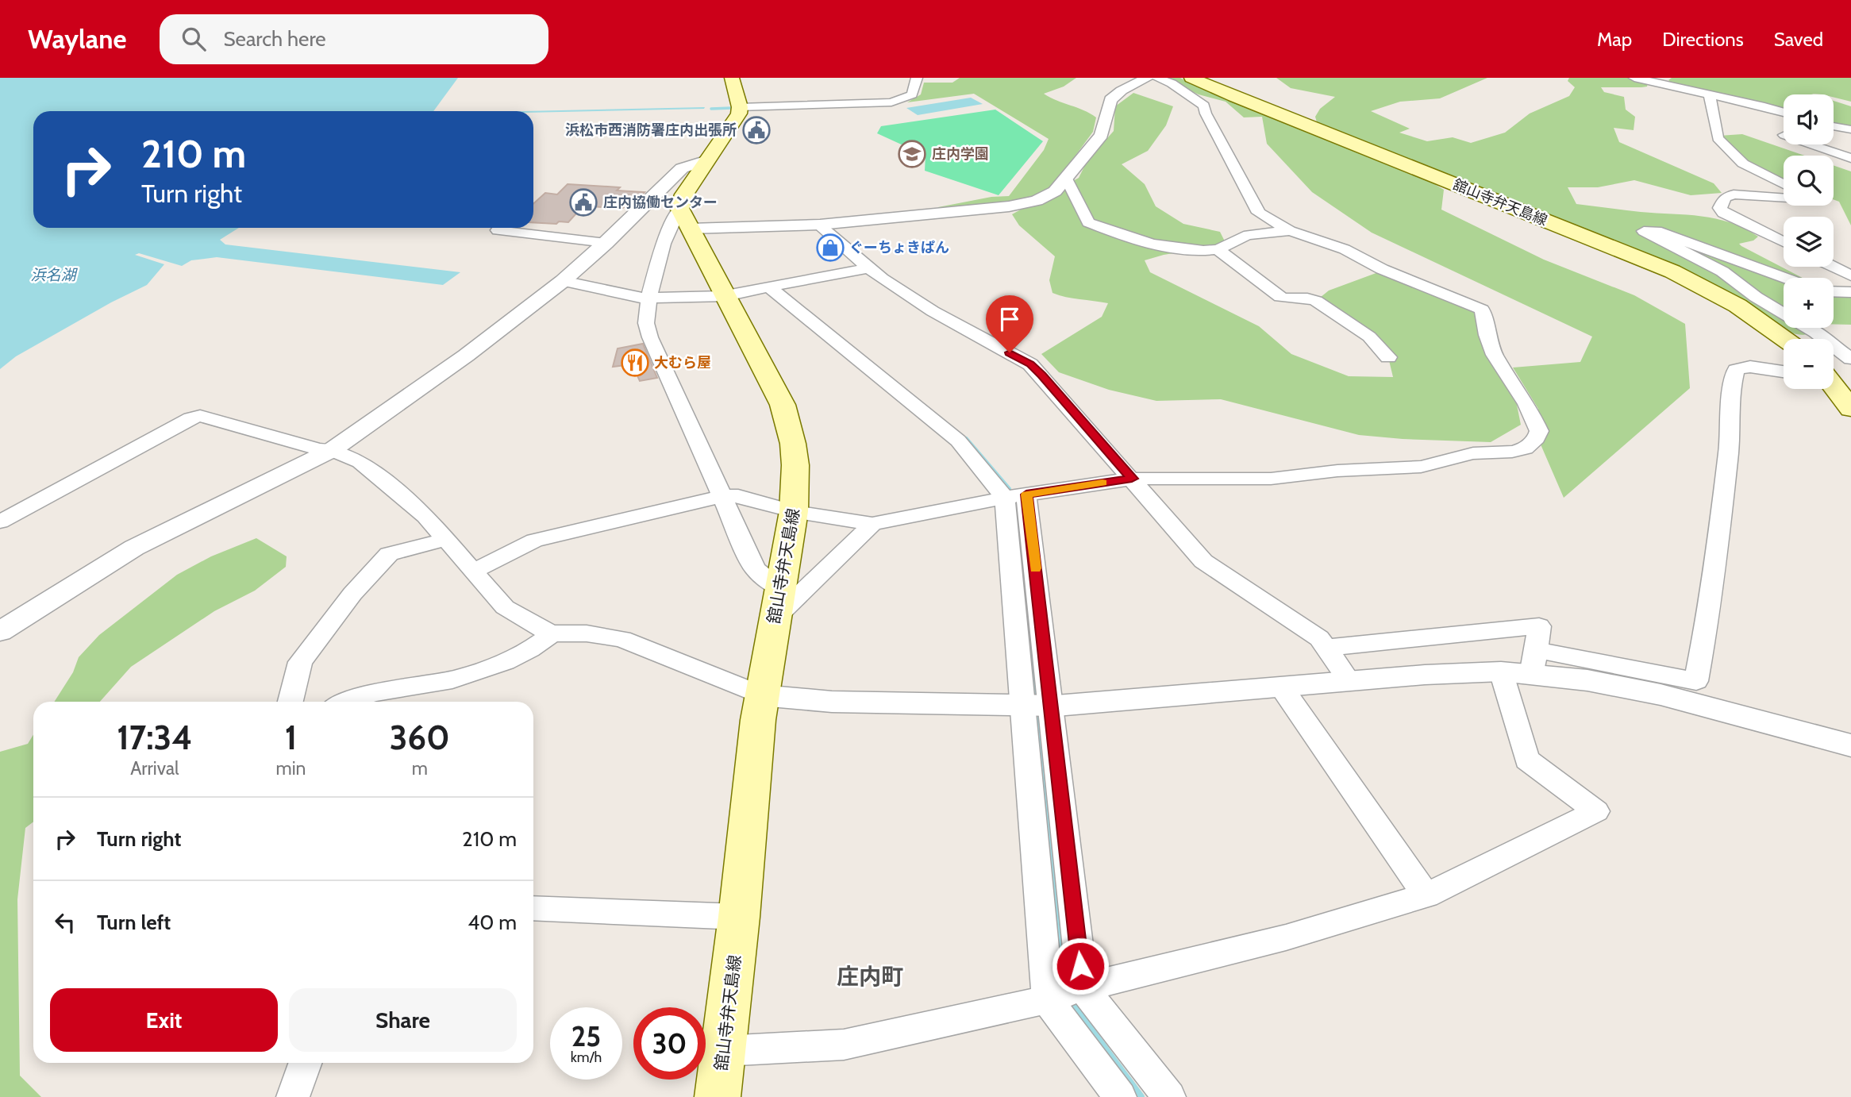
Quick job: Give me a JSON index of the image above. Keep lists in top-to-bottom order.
{
  "streets": {
    "main road": ["舘山寺弁天島線"]
  },
  "districts": ["庄内町"],
  "water": ["浜名湖"],
  "places": {
    "public building": ["浜松市西消防署庄内出張所", "庄内協働センター"],
    "school or university": ["庄内学園"],
    "shop": ["ぐーちょきぱん"],
    "restaurant": ["大むら屋"]
  },
  "page": {
    "header": "Waylane",
    "search": "Search here",
    "nav": ["Map", "Directions", "Saved"],
    "map_buttons": ["+", "−"],
    "turn": ["210 m", "Turn right"],
    "eta": [
      "17:34",
      "Arrival",
      "1",
      "min",
      "360",
      "m"
    ],
    "list": [
      {
        "name": "Turn right",
        "value": "210 m"
      },
      {
        "name": "Turn left",
        "value": "40 m"
      }
    ],
    "buttons": ["Exit", "Share"],
    "speed": "25 km/h",
    "limit": "30"
  }
}
